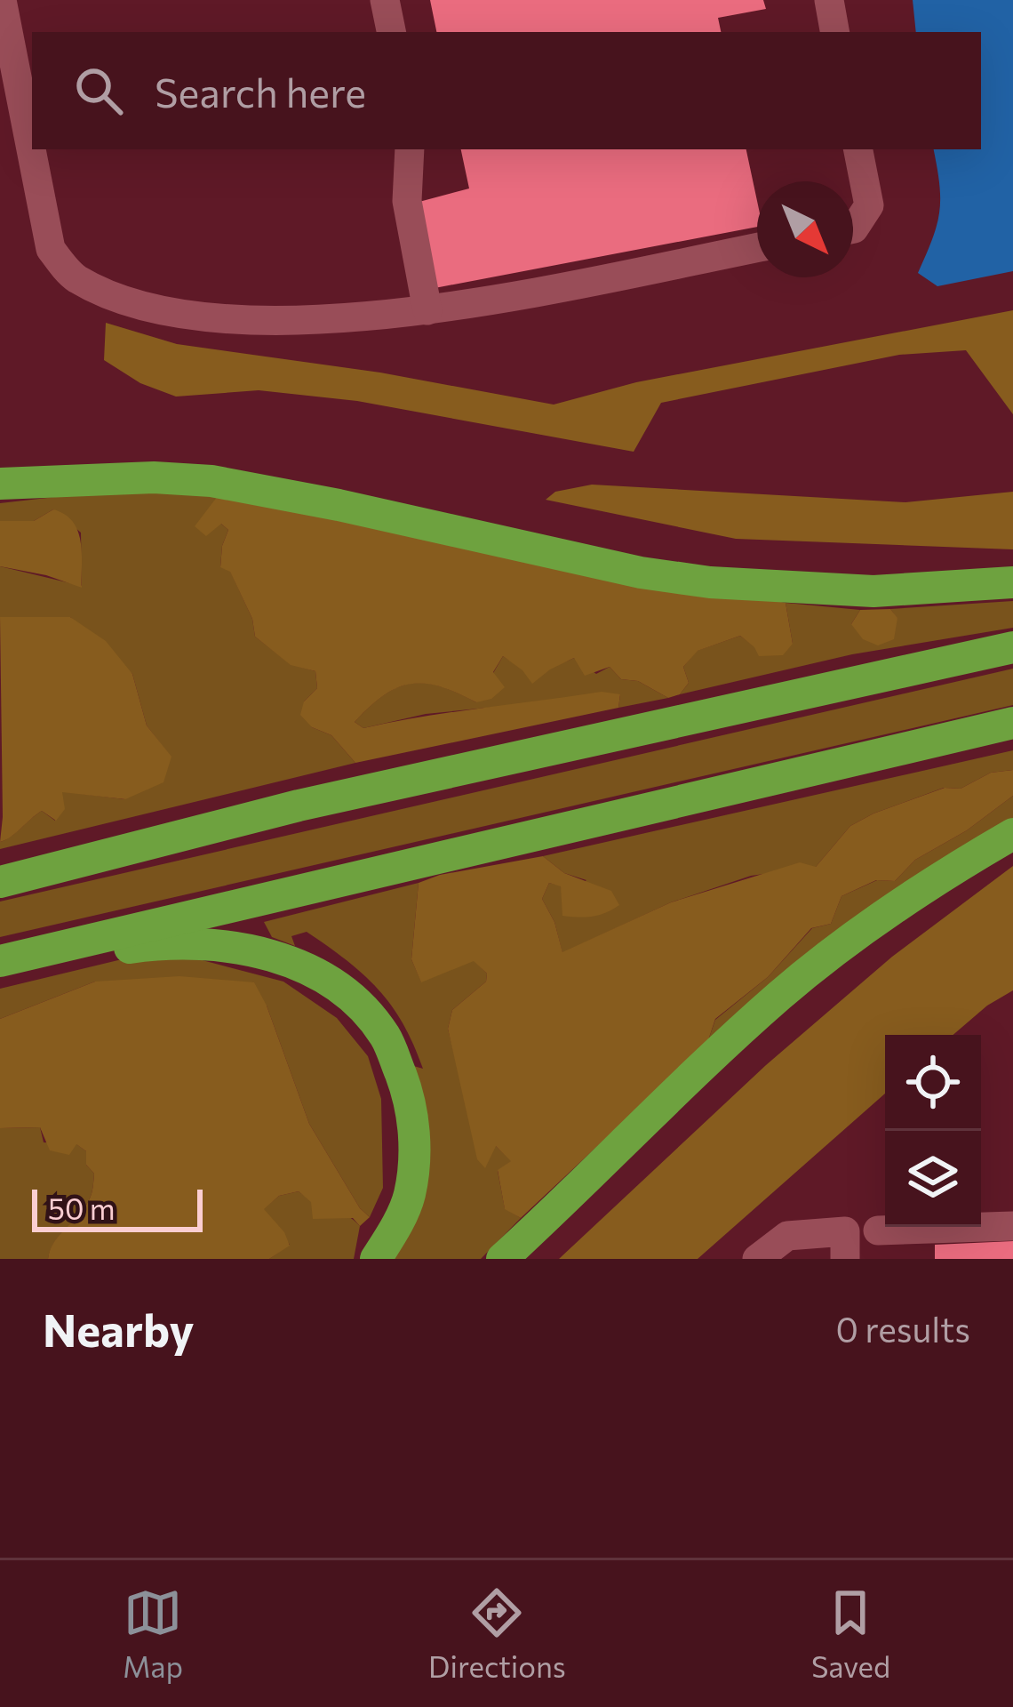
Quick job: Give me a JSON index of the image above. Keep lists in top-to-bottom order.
{
  "scale_bar": "50 m",
  "north": "bottom right",
  "page": {
    "search": "Search here",
    "scale": "50 m",
    "heading": ["Nearby", "0 results"],
    "nav": ["Map", "Directions", "Saved"]
  }
}
